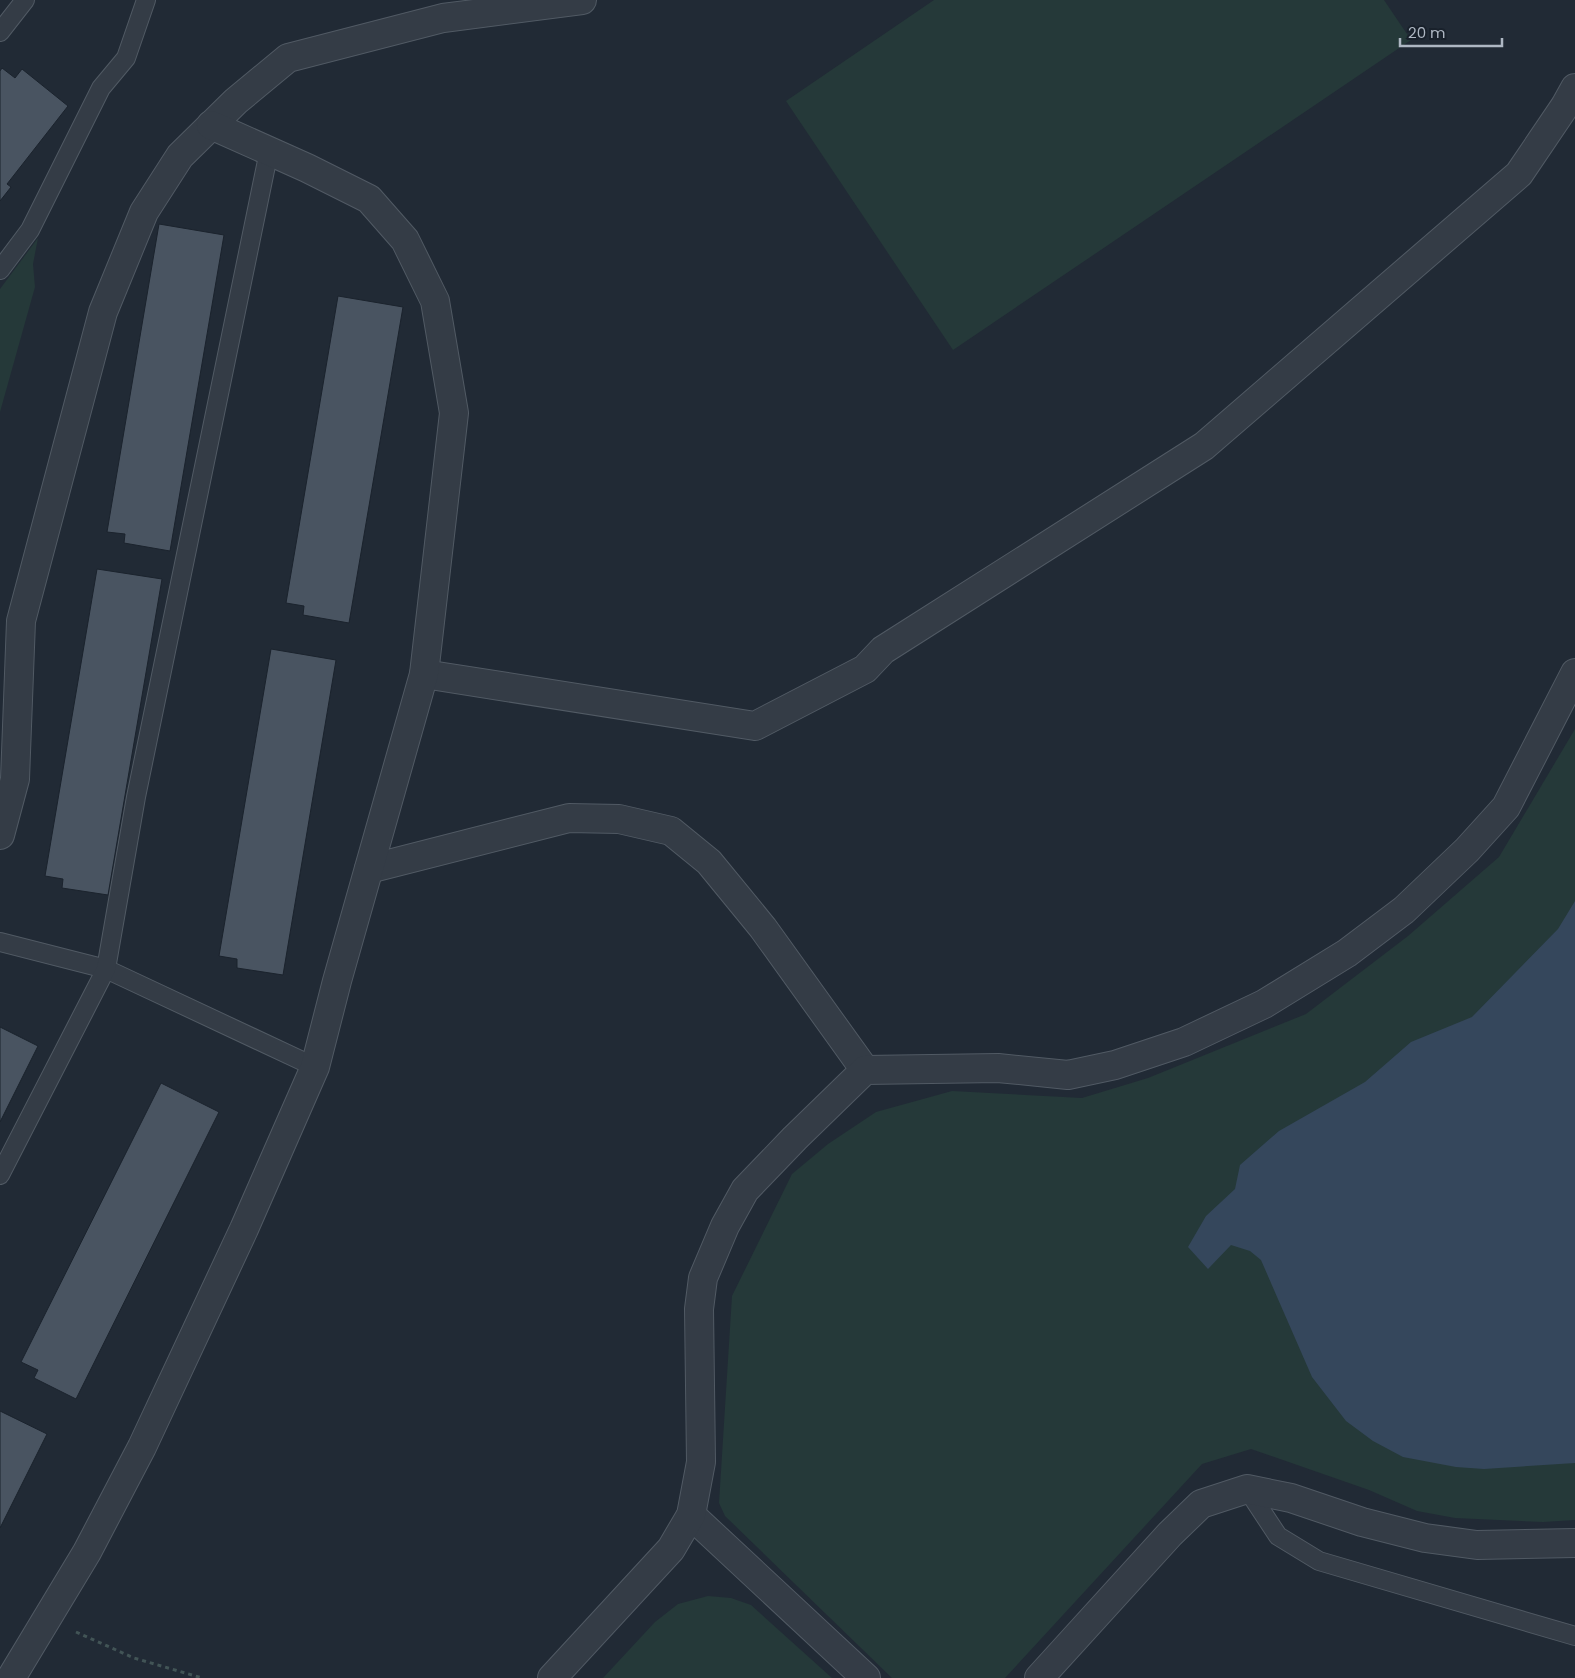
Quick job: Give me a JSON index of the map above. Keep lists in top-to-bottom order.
{
  "scale_bar": "20 m"
}
